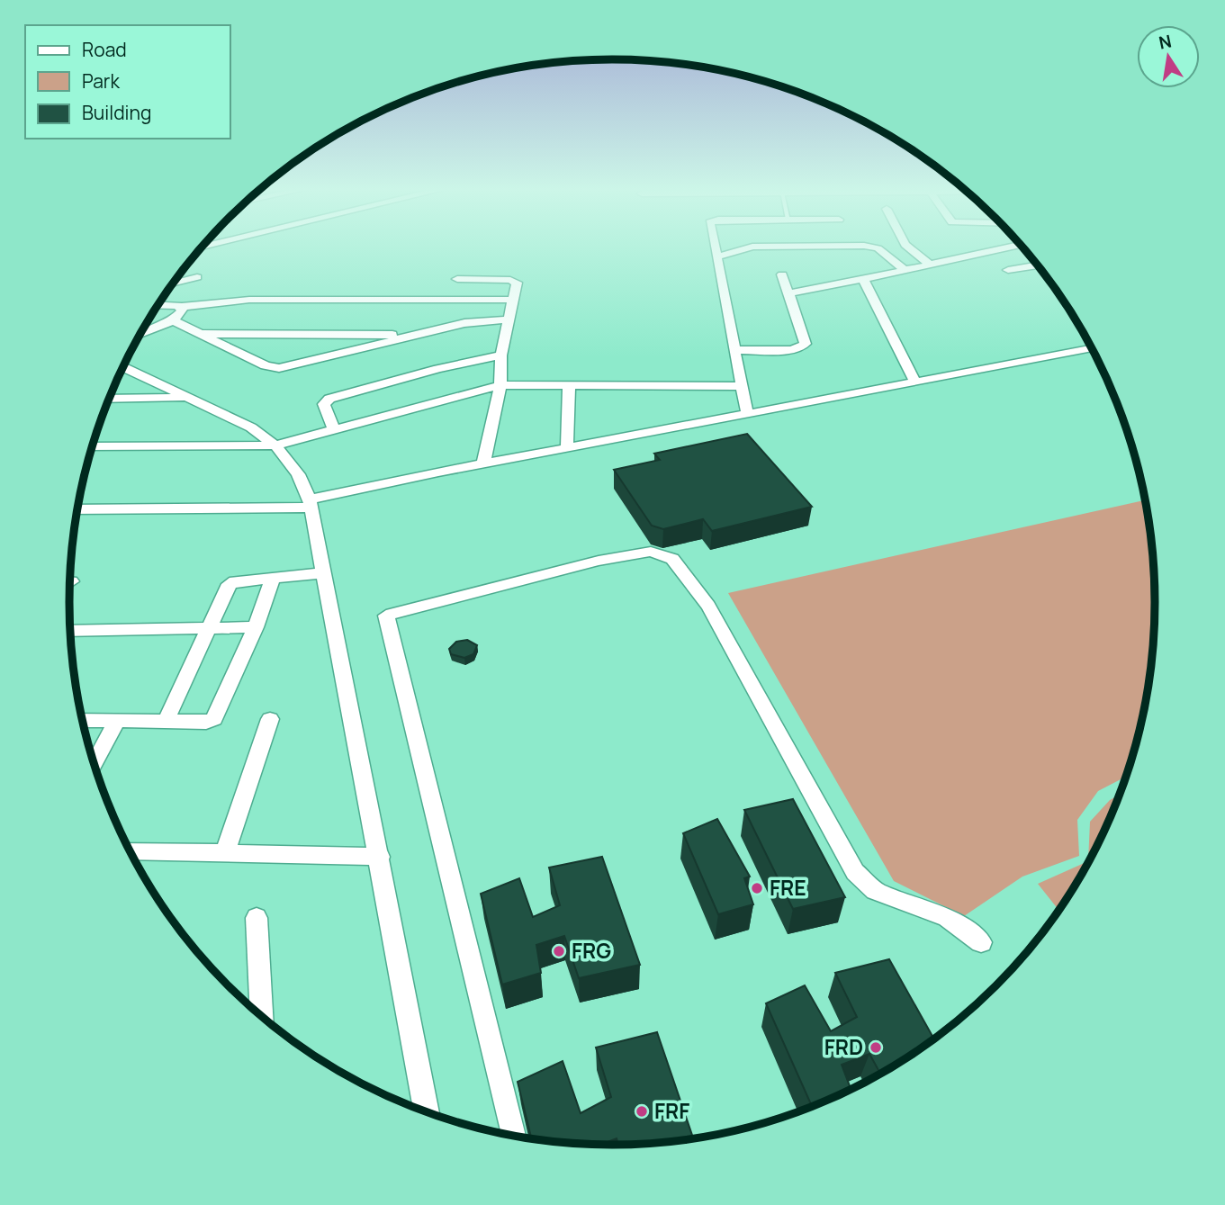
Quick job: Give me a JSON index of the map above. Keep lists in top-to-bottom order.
{
  "places": [
    "FRE",
    "FRG",
    "FRD",
    "FRF"
  ],
  "legend": ["Road", "Park", "Building"],
  "north": "top"
}
